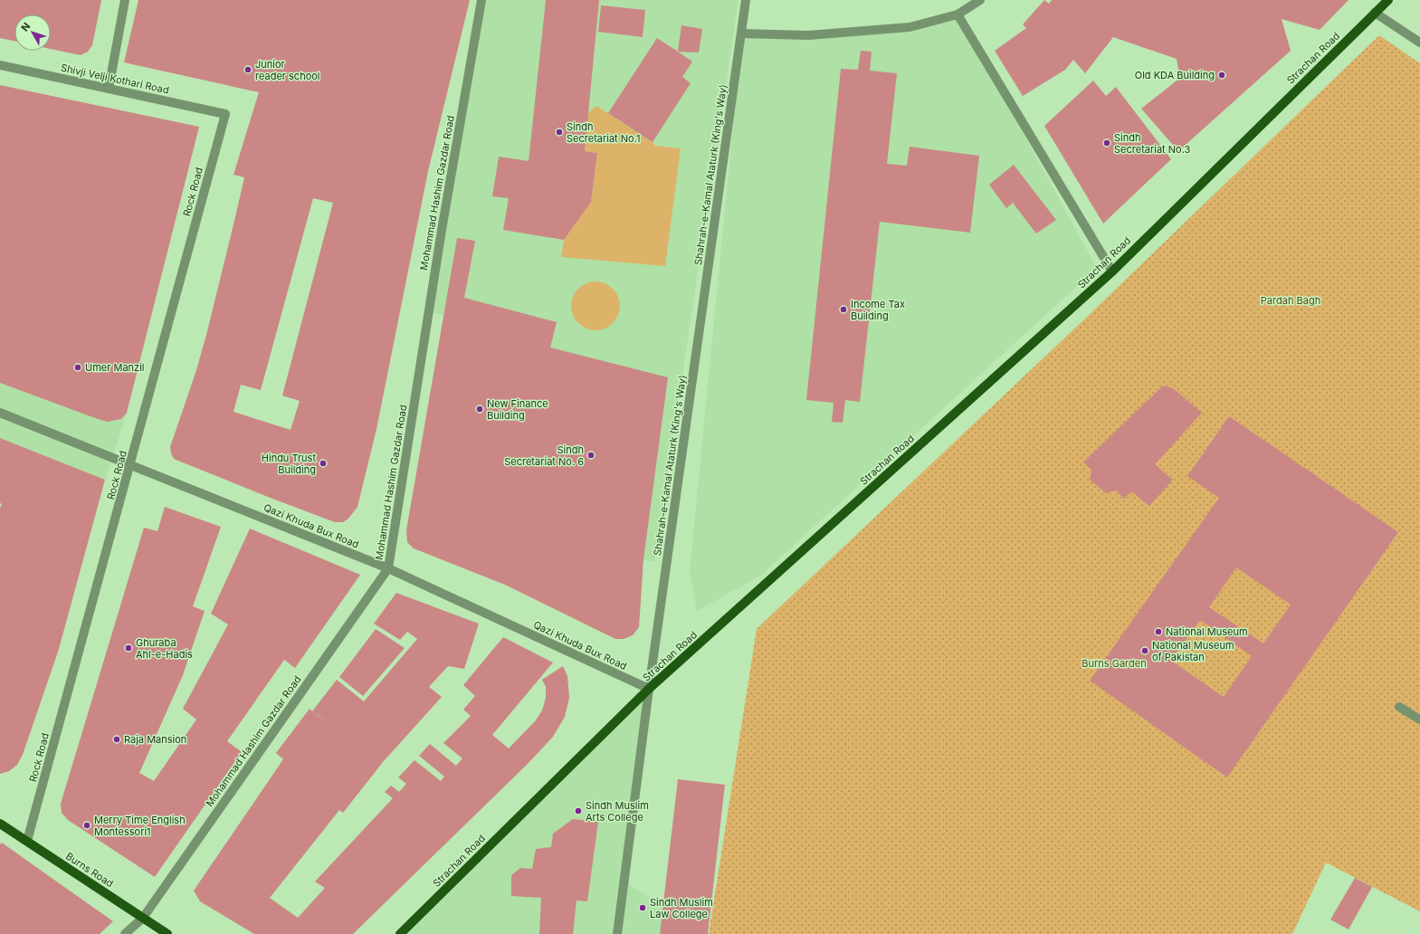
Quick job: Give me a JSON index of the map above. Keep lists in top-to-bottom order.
{
  "streets": {
    "main road": ["Strachan Road", "Burns Road"],
    "street": [
      "Shivji Velji Kothari Road",
      "Shahrah-e-Kamal Ataturk (King's Way)",
      "Rock Road",
      "Mohammad Hashim Gazdar Road",
      "Qazi Khuda Bux Road"
    ]
  },
  "crossings": [
    ["Strachan Road", "Shahrah-e-Kamal Ataturk (King's Way)"],
    ["Strachan Road", "Qazi Khuda Bux Road"],
    ["Shivji Velji Kothari Road", "Rock Road"],
    ["Shahrah-e-Kamal Ataturk (King's Way)", "Qazi Khuda Bux Road"],
    ["Rock Road", "Qazi Khuda Bux Road"],
    ["Rock Road", "Burns Road"],
    ["Mohammad Hashim Gazdar Road", "Qazi Khuda Bux Road"],
    ["Mohammad Hashim Gazdar Road", "Burns Road"]
  ],
  "parks": ["Pardah Bagh", "Burns Garden"],
  "places": [
    "Junior reader school",
    "Old KDA Building",
    "Sindh Secretariat No.1",
    "Sindh Secretariat No.3",
    "Income Tax Building",
    "Umer Manzil",
    "New Finance Building",
    "Sindh Secretariat No. 6",
    "Hindu Trust Building",
    "National Museum",
    "Ghuraba Ahl-e-Hadis",
    "National Museum of Pakistan",
    "Raja Mansion",
    "Sindh Muslim Arts College",
    "Merry Time English Montessori1",
    "Sindh Muslim Law College"
  ],
  "north": "top left"
}
